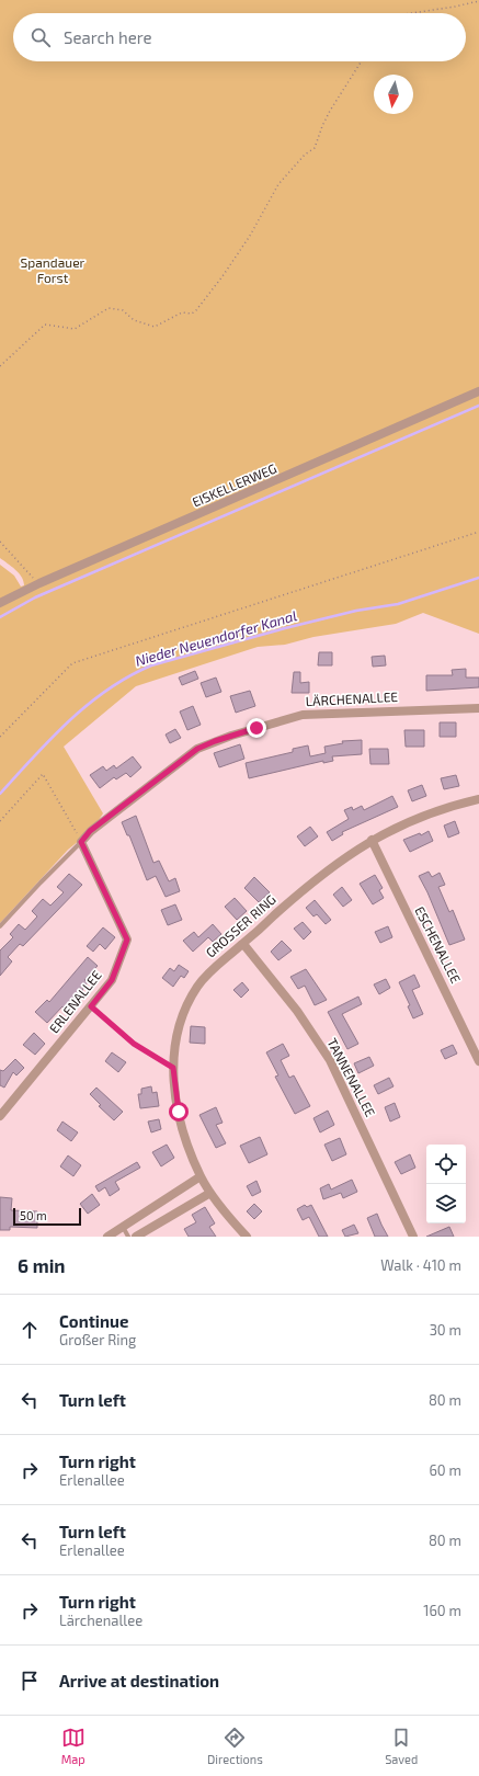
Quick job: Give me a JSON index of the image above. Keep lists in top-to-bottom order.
{
  "streets": {
    "street": [
      "EISKELLERWEG",
      "LÄRCHENALLEE",
      "GROSSER RING",
      "ESCHENALLEE",
      "ERLENALLEE",
      "TANNENALLEE"
    ]
  },
  "crossings": [
    ["LÄRCHENALLEE", "ERLENALLEE"],
    ["GROSSER RING", "ESCHENALLEE"],
    ["GROSSER RING", "TANNENALLEE"]
  ],
  "water": ["Nieder Neuendorfer Kanal"],
  "parks": ["Spandauer Forst"],
  "scale_bar": "50 m",
  "north": "bottom",
  "page": {
    "search": "Search here",
    "scale": "50 m",
    "heading": ["6 min", "Walk · 410 m"],
    "list": [
      ["Continue", "Großer Ring", "30 m"],
      ["Turn left", "80 m"],
      ["Turn right", "Erlenallee", "60 m"],
      ["Turn left", "Erlenallee", "80 m"],
      ["Turn right", "Lärchenallee", "160 m"],
      "Arrive at destination"
    ],
    "nav": ["Map", "Directions", "Saved"]
  }
}
